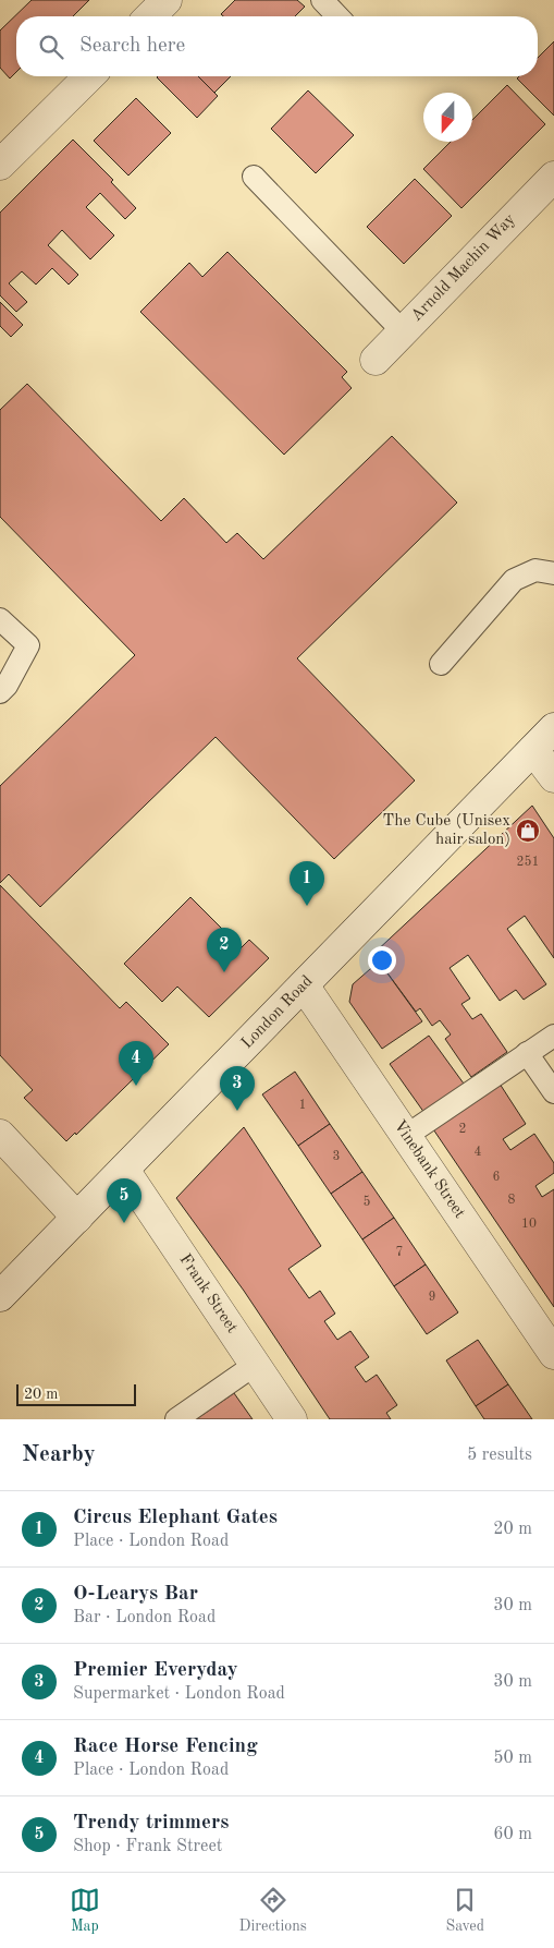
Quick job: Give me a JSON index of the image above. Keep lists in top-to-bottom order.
{
  "streets": {
    "street": [
      "Arnold Machin Way",
      "London Road",
      "Vinebank Street",
      "Frank Street"
    ]
  },
  "crossings": [
    ["London Road", "Vinebank Street"],
    ["London Road", "Frank Street"]
  ],
  "places": {
    "shop": ["The Cube (Unisex hair salon)"]
  },
  "house_numbers": [
    "251",
    "1",
    "2",
    "4",
    "3",
    "6",
    "8",
    "5",
    "10",
    "7",
    "9"
  ],
  "scale_bar": "20 m",
  "north": "bottom",
  "page": {
    "search": "Search here",
    "pins": [
      "1",
      "2",
      "4",
      "3",
      "5"
    ],
    "scale": "20 m",
    "heading": ["Nearby", "5 results"],
    "list": [
      {
        "mark": "1",
        "name": "Circus Elephant Gates",
        "note": "Place · London Road",
        "value": "20 m"
      },
      {
        "mark": "2",
        "name": "O-Learys Bar",
        "note": "Bar · London Road",
        "value": "30 m"
      },
      {
        "mark": "3",
        "name": "Premier Everyday",
        "note": "Supermarket · London Road",
        "value": "30 m"
      },
      {
        "mark": "4",
        "name": "Race Horse Fencing",
        "note": "Place · London Road",
        "value": "50 m"
      },
      {
        "mark": "5",
        "name": "Trendy trimmers",
        "note": "Shop · Frank Street",
        "value": "60 m"
      }
    ],
    "nav": ["Map", "Directions", "Saved"]
  }
}
